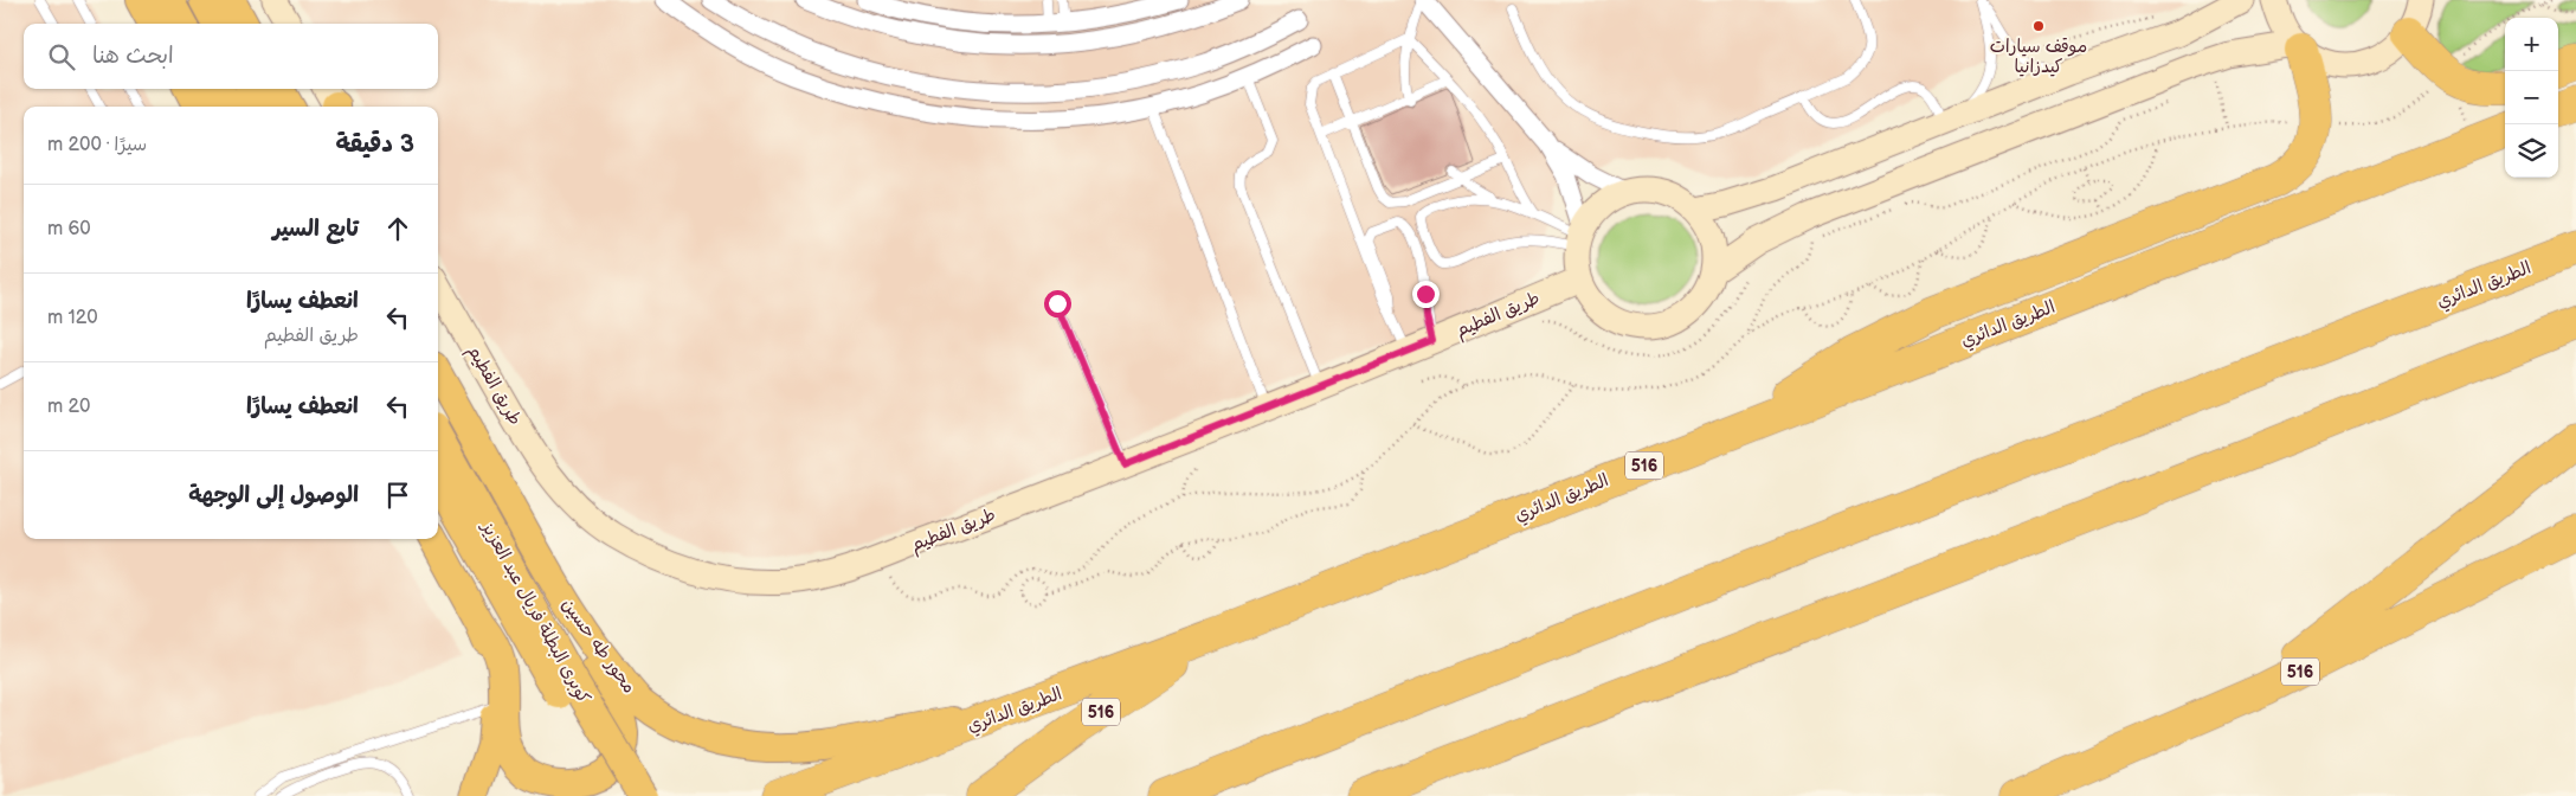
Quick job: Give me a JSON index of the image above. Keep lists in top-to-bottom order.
{
  "streets": {
    "highway": ["الطريق الدائري", "516"],
    "main road": ["كوبرى البطلة فريال عبد العزيز", "محور طه حسين"],
    "street": ["طريق الفطيم"]
  },
  "crossings": [
    ["الطريق الدائري", "516"],
    ["الطريق الدائري", "محور طه حسين"]
  ],
  "places": ["موقف سيارات كيدزانيا"],
  "page": {
    "map_buttons": ["+", "−"],
    "search": "ابحث هنا",
    "heading": ["3 دقيقة", "سيرًا · 200 m"],
    "list": [
      ["تابع السير", "60 m"],
      ["انعطف يسارًا", "طريق الفطيم", "120 m"],
      ["انعطف يسارًا", "20 m"],
      "الوصول إلى الوجهة"
    ]
  }
}
